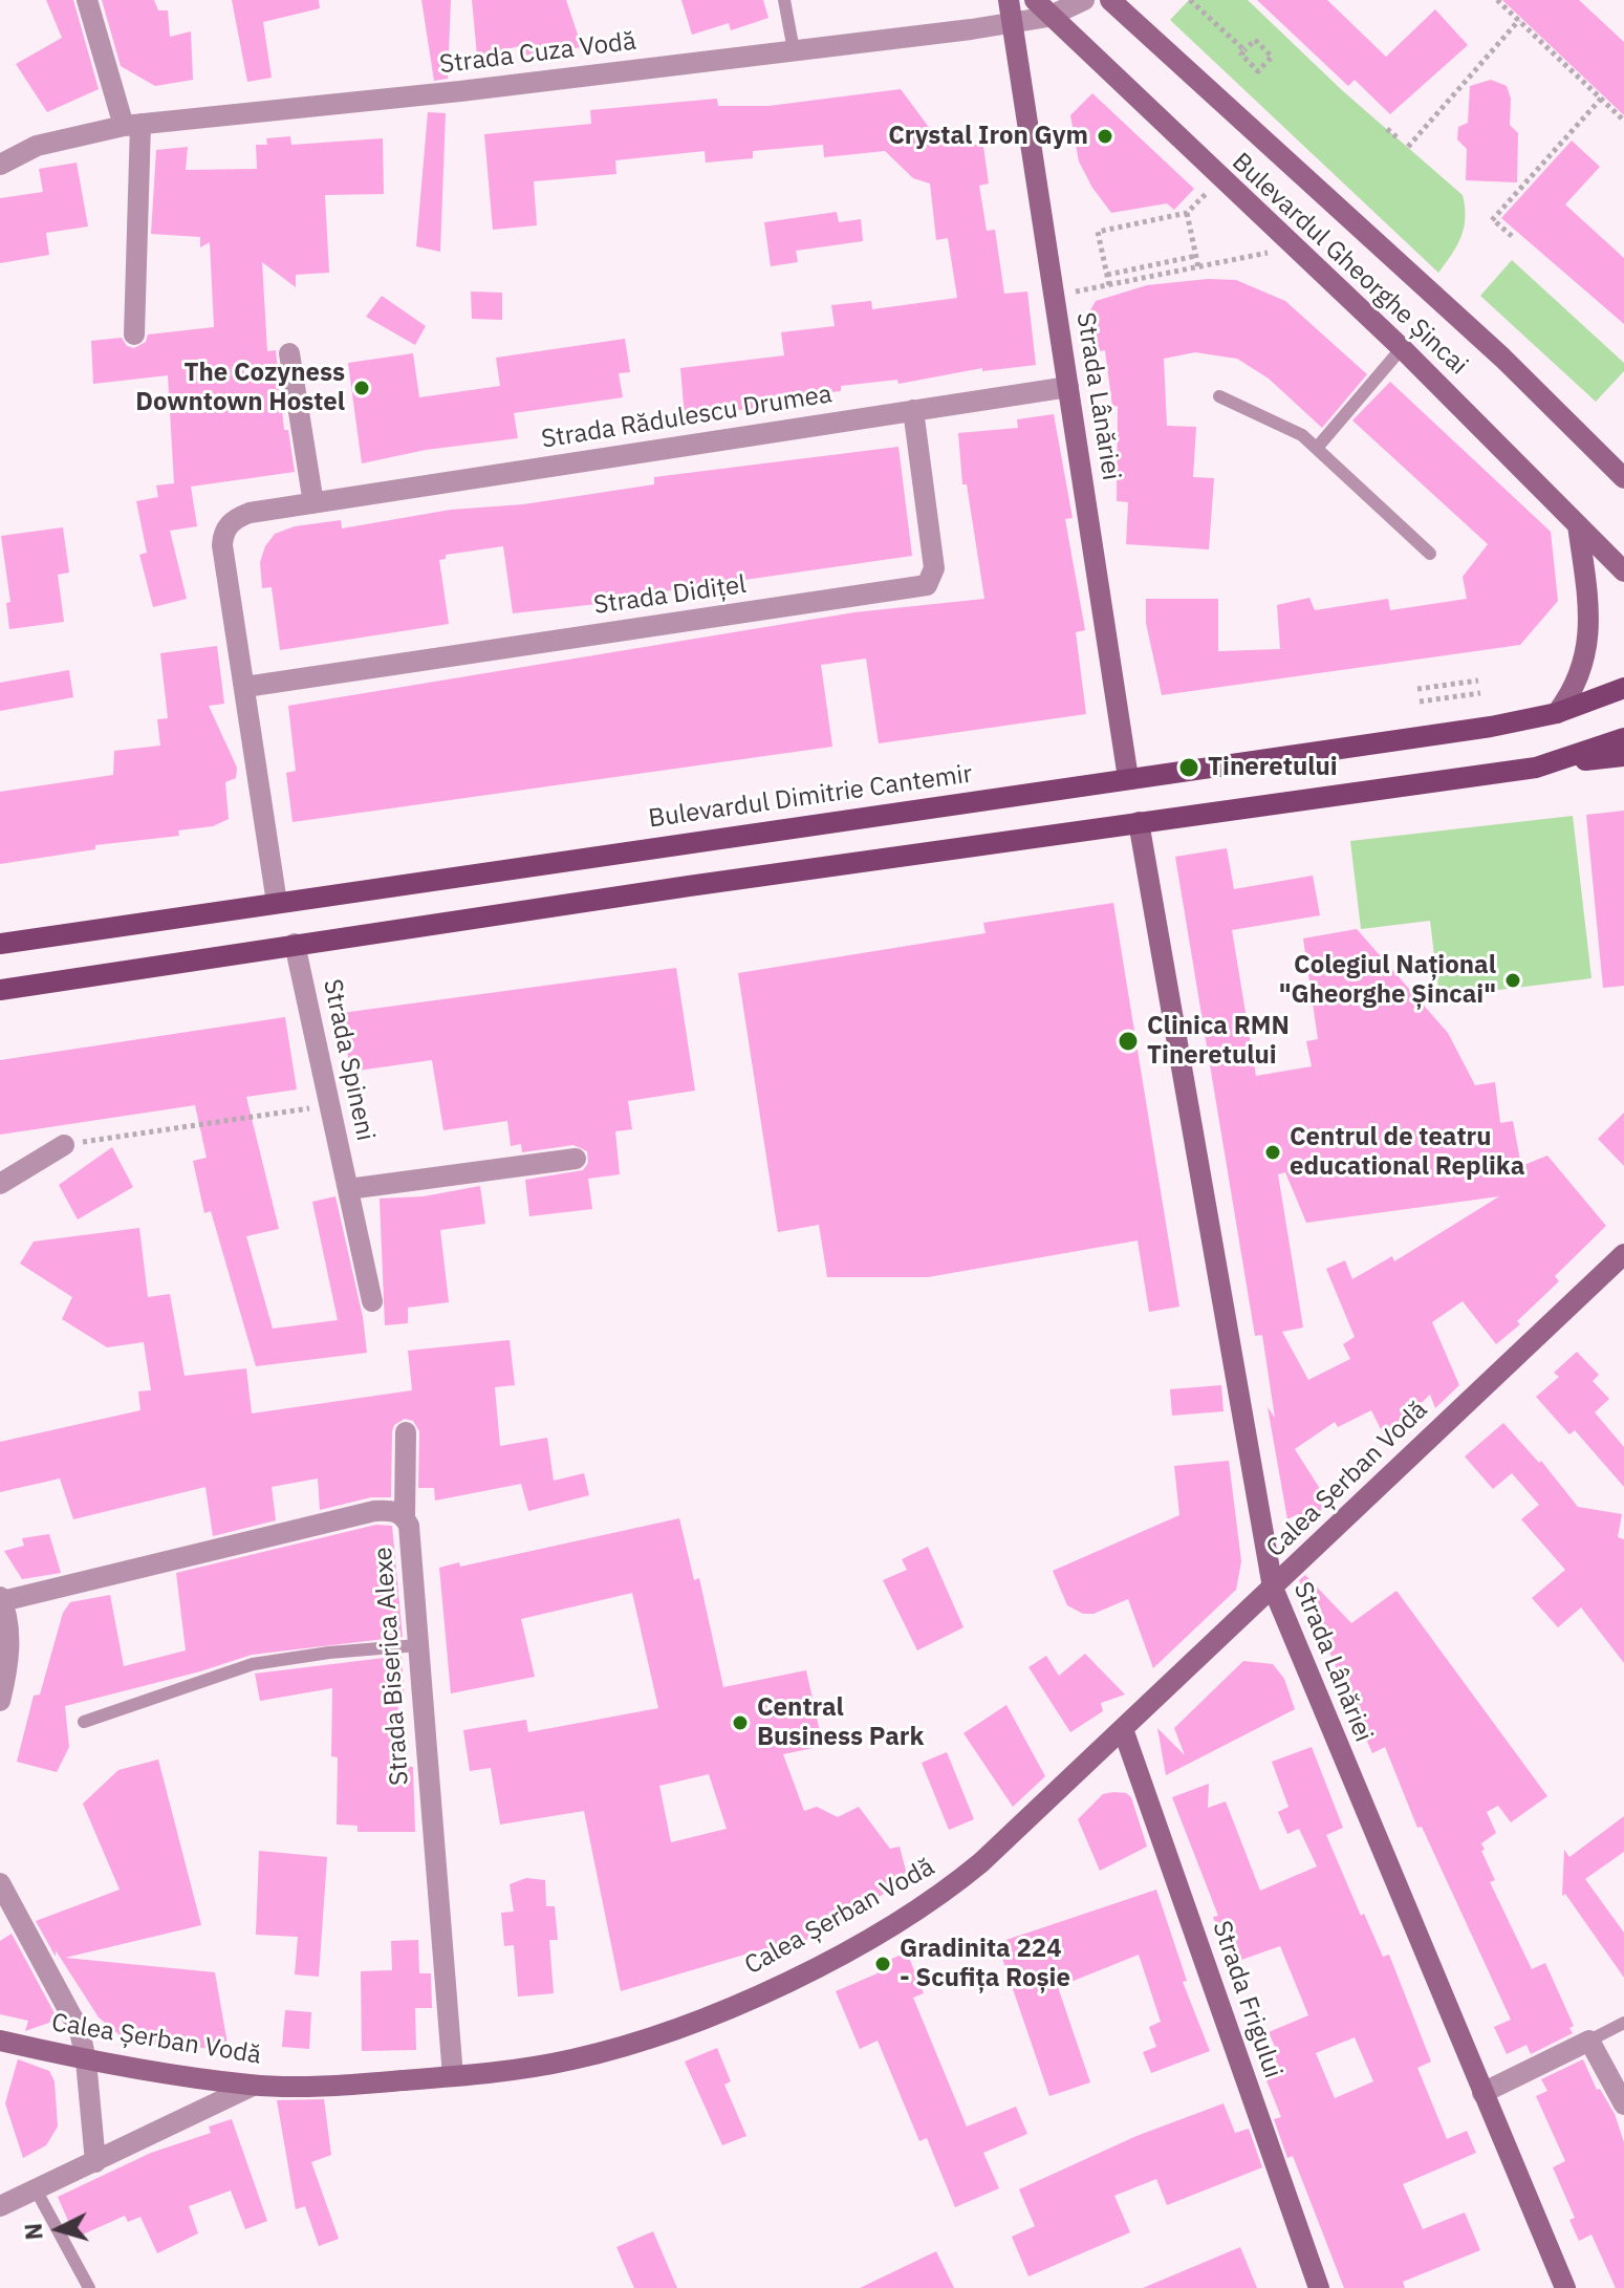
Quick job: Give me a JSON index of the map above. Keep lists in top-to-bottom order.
{
  "streets": {
    "main road": ["Bulevardul Dimitrie Cantemir"],
    "street": [
      "Strada Cuza Vodă",
      "Bulevardul Gheorghe Șincai",
      "Strada Lânăriei",
      "Strada Rădulescu Drumea",
      "Strada Didițel",
      "Strada Spineni",
      "Calea Șerban Vodă",
      "Strada Biserica Alexe",
      "Strada Frigului"
    ]
  },
  "crossings": [
    ["Strada Cuza Vodă", "Bulevardul Gheorghe Șincai"],
    ["Strada Cuza Vodă", "Strada Lânăriei"],
    ["Strada Lânăriei", "Strada Rădulescu Drumea"],
    ["Strada Lânăriei", "Bulevardul Dimitrie Cantemir"],
    ["Strada Lânăriei", "Calea Șerban Vodă"],
    ["Strada Rădulescu Drumea", "Strada Didițel"],
    ["Strada Rădulescu Drumea", "Bulevardul Dimitrie Cantemir"],
    ["Calea Șerban Vodă", "Strada Biserica Alexe"],
    ["Calea Șerban Vodă", "Strada Frigului"]
  ],
  "places": [
    "Crystal Iron Gym",
    "The Cozyness Downtown Hostel",
    "Tineretului",
    "Colegiul Național \"Gheorghe Șincai\"",
    "Clinica RMN Tineretului",
    "Centrul de teatru educational Replika",
    "Central Business Park",
    "Gradinita 224 - Scufița Roșie"
  ],
  "north": "left"
}
